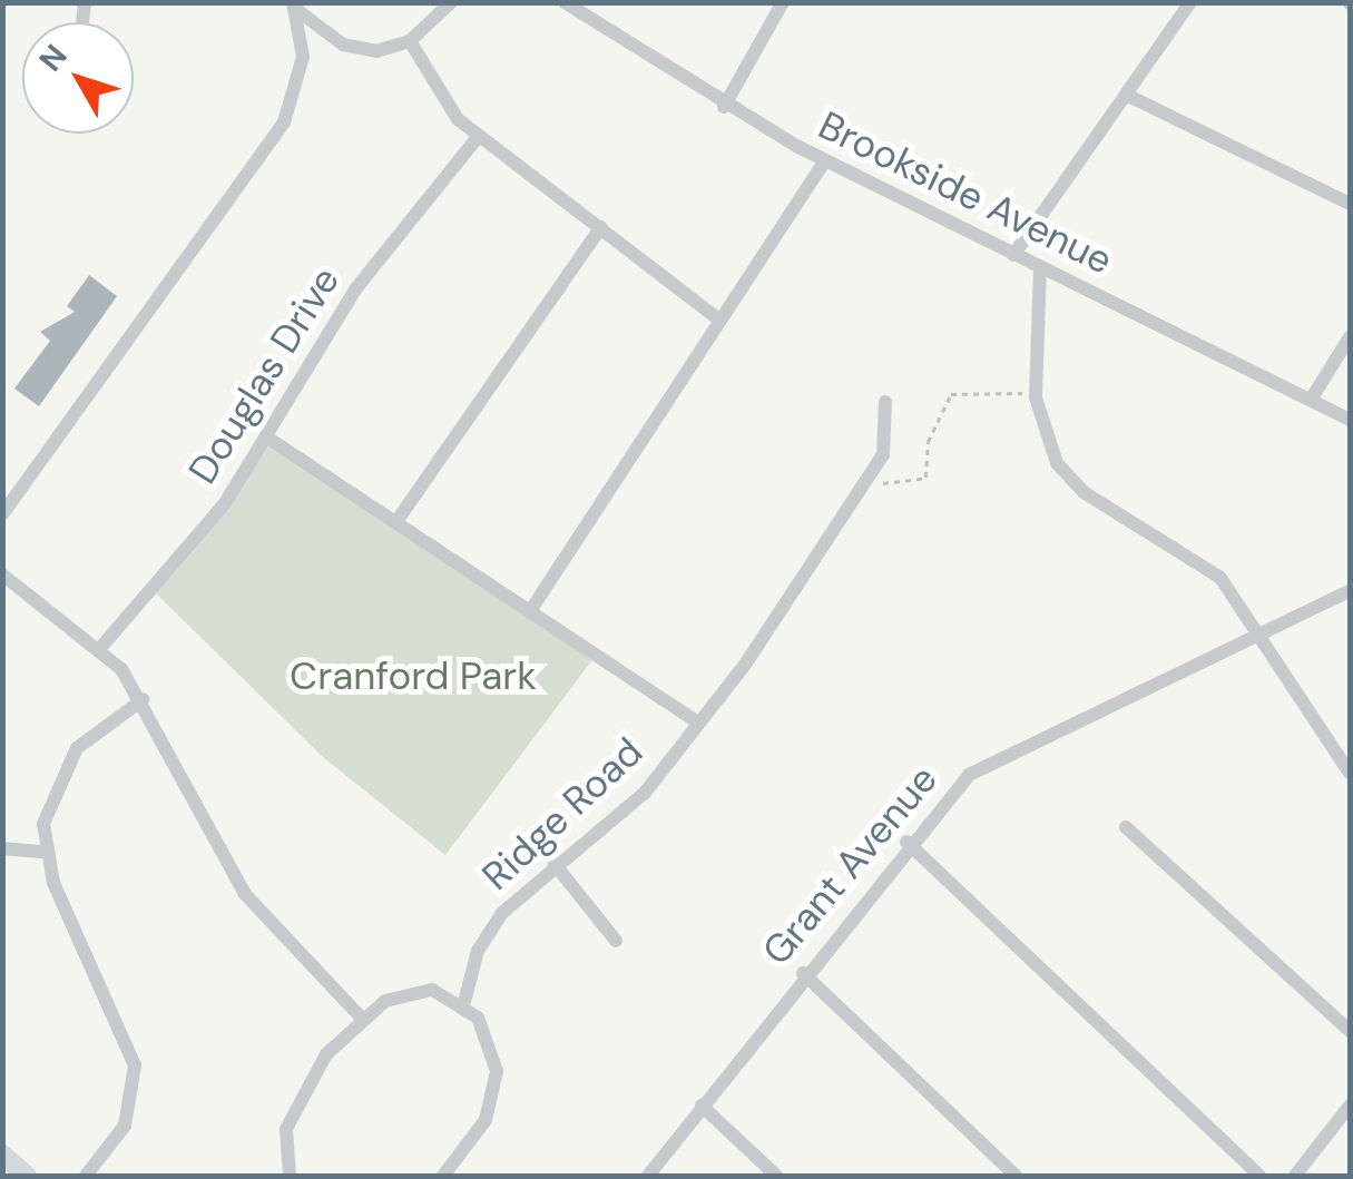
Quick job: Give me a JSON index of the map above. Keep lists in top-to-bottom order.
{
  "streets": {
    "street": [
      "Brookside Avenue",
      "Douglas Drive",
      "Ridge Road",
      "Grant Avenue"
    ]
  },
  "parks": ["Cranford Park"],
  "north": "top left"
}
